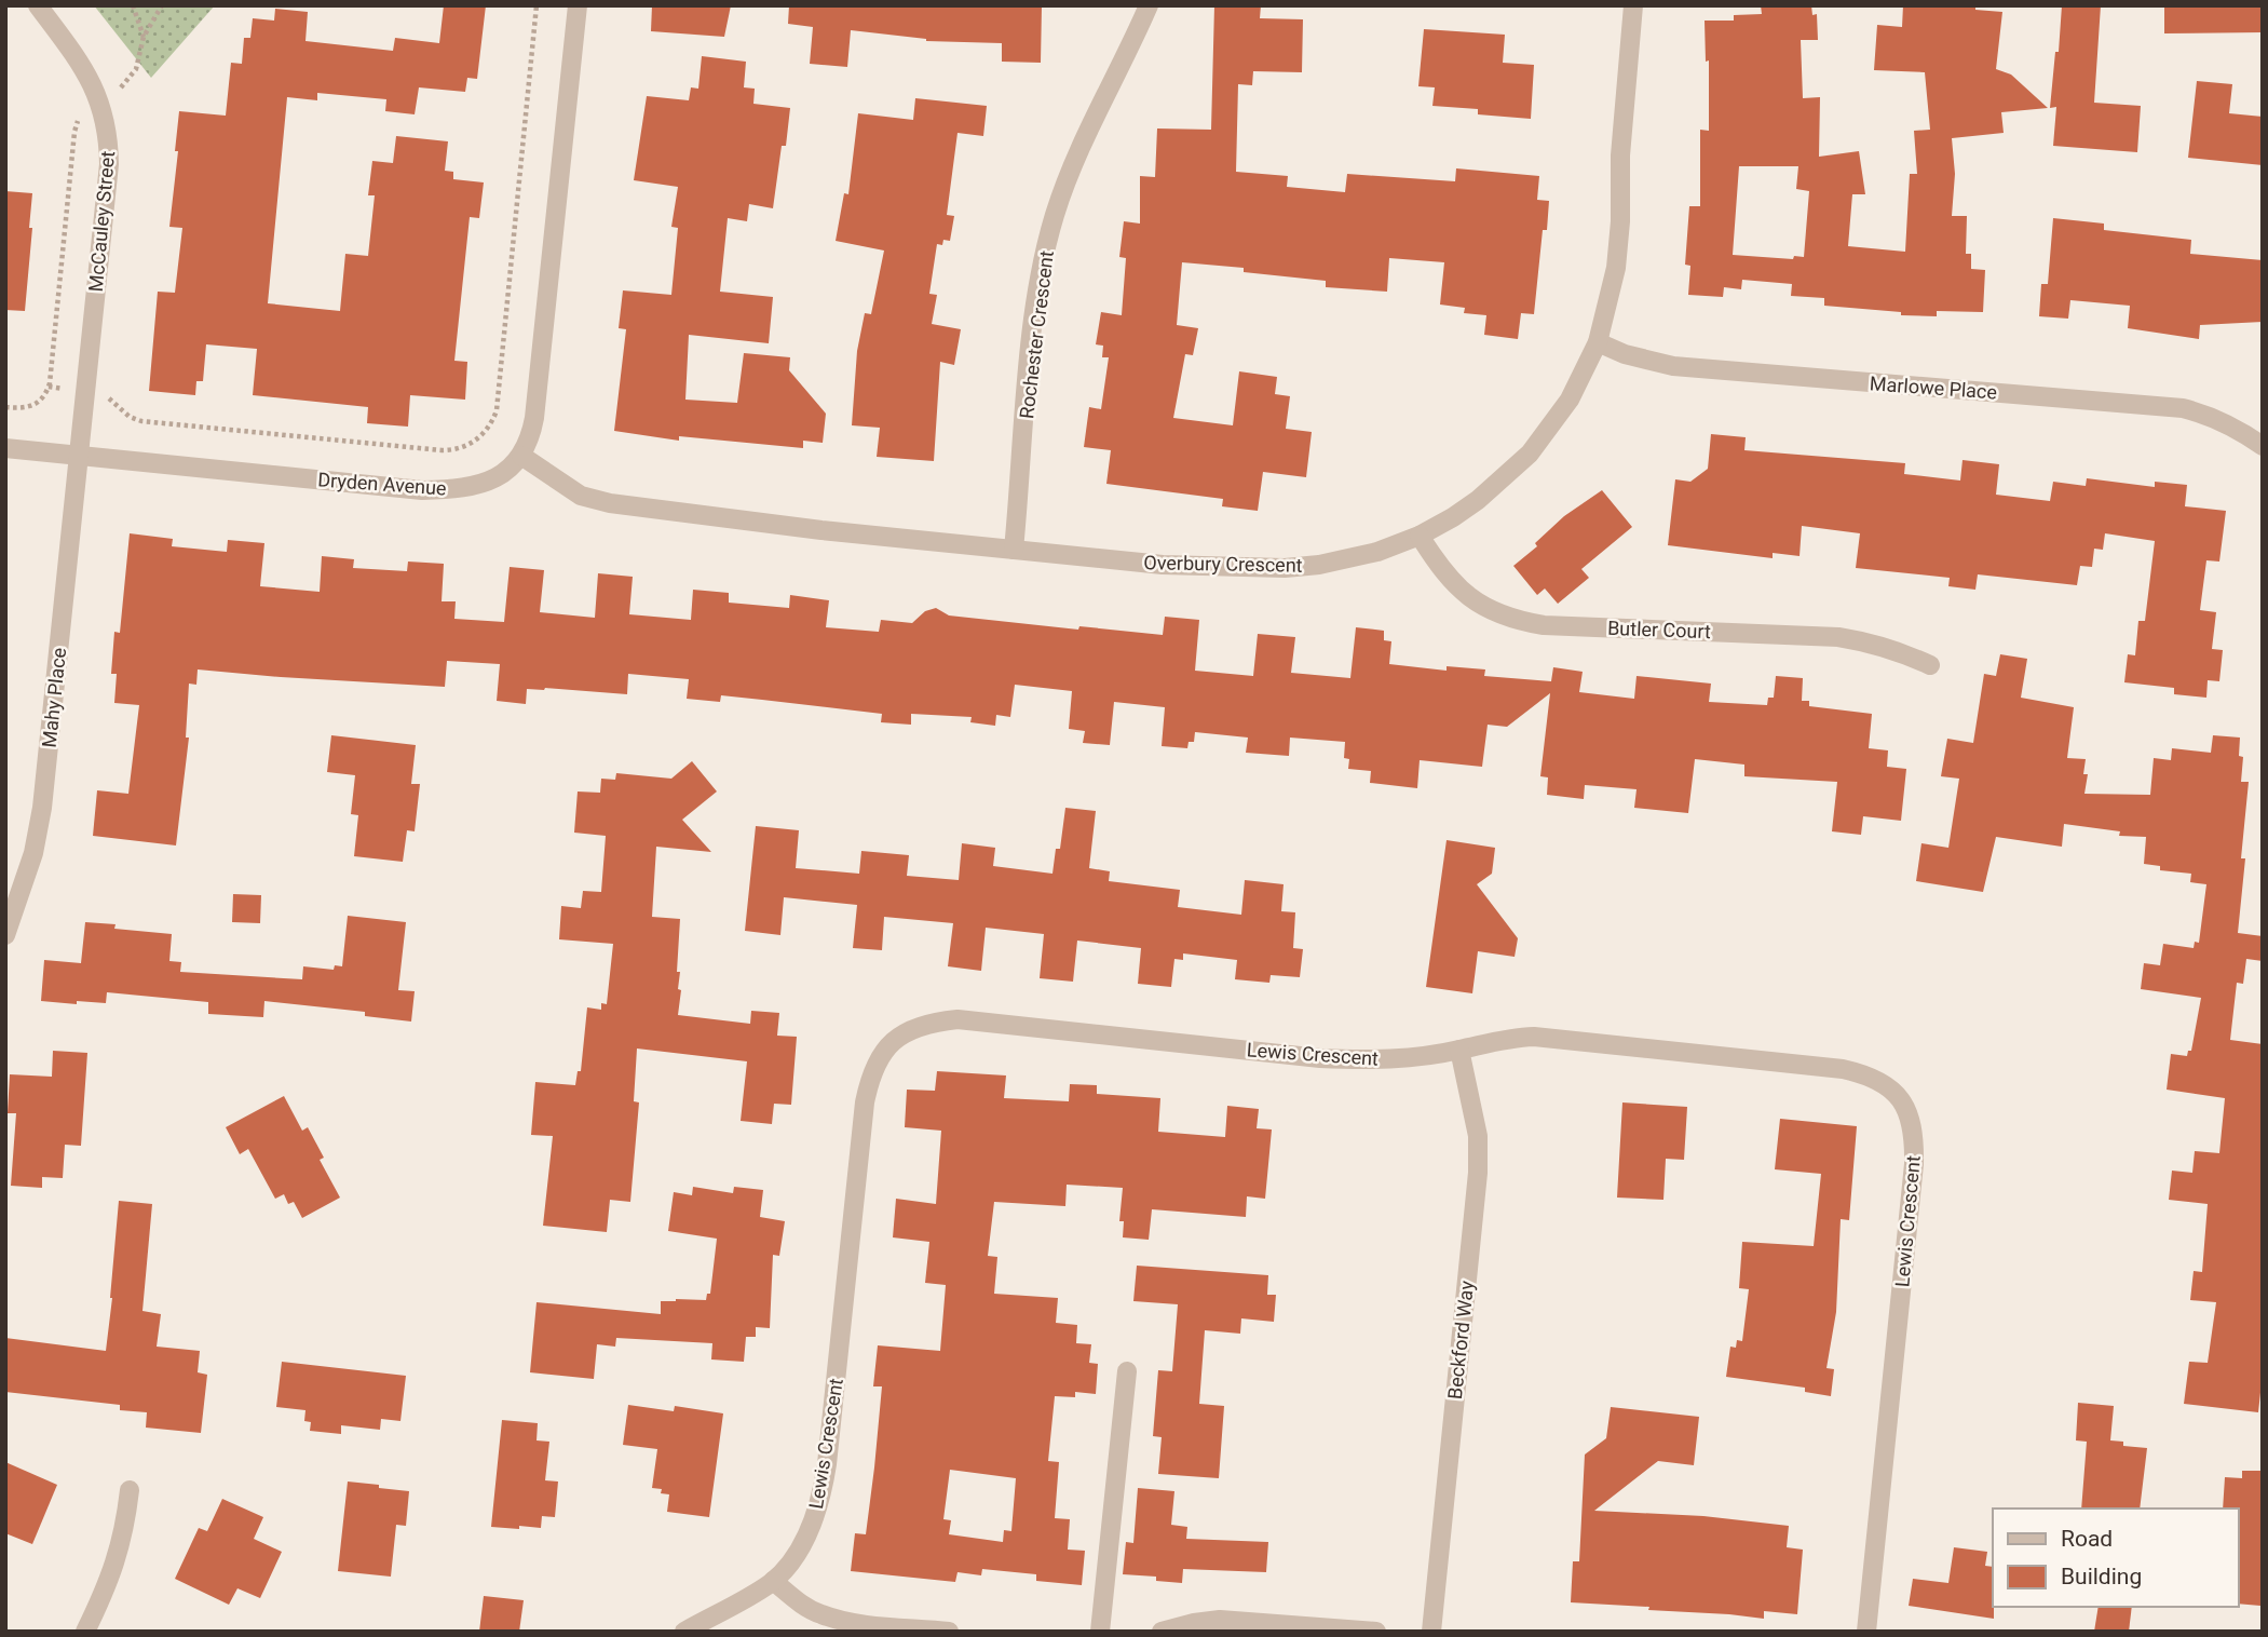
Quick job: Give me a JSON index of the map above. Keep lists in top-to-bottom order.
{
  "streets": {
    "street": [
      "McCauley Street",
      "Rochester Crescent",
      "Marlowe Place",
      "Dryden Avenue",
      "Overbury Crescent",
      "Butler Court",
      "Mahy Place",
      "Lewis Crescent",
      "Beckford Way"
    ]
  },
  "crossings": [
    ["McCauley Street", "Dryden Avenue"],
    ["McCauley Street", "Mahy Place"],
    ["Rochester Crescent", "Overbury Crescent"],
    ["Marlowe Place", "Overbury Crescent"],
    ["Dryden Avenue", "Overbury Crescent"],
    ["Dryden Avenue", "Mahy Place"],
    ["Overbury Crescent", "Butler Court"],
    ["Lewis Crescent", "Beckford Way"]
  ],
  "legend": ["Road", "Building"]
}
